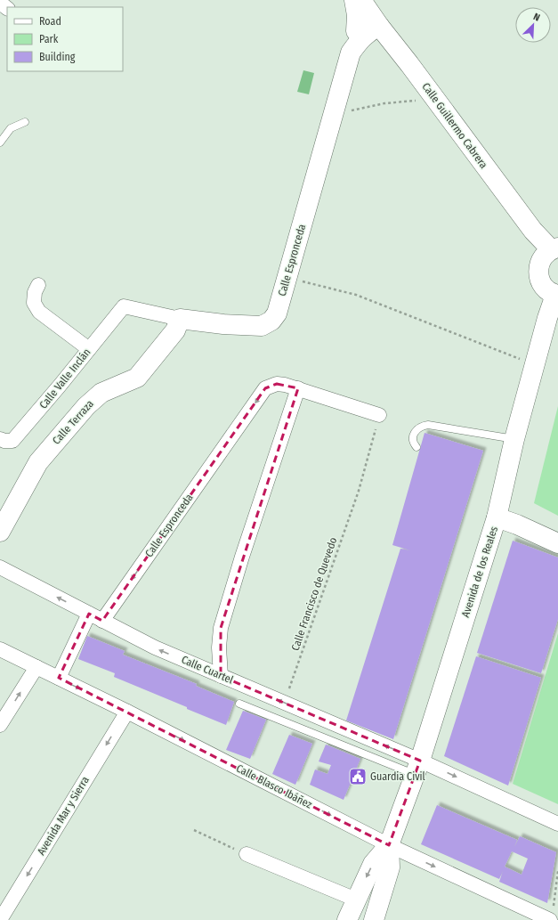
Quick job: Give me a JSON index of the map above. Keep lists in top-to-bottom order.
{
  "streets": {
    "street": [
      "Calle Guillermo Cabrera",
      "Calle Espronceda",
      "Calle Valle Inclán",
      "Calle Terraza",
      "Avenida de los Reales",
      "Calle Cuartel",
      "Calle Blasco Ibáñez",
      "Avenida Mar y Sierra"
    ],
    "path": ["Calle Francisco de Quevedo"]
  },
  "crossings": [
    ["Calle Espronceda", "Calle Valle Inclán"],
    ["Calle Espronceda", "Calle Terraza"],
    ["Calle Espronceda", "Calle Francisco de Quevedo"],
    ["Calle Espronceda", "Calle Cuartel"],
    ["Avenida de los Reales", "Calle Cuartel"],
    ["Avenida de los Reales", "Calle Blasco Ibáñez"],
    ["Calle Francisco de Quevedo", "Calle Cuartel"],
    ["Calle Blasco Ibáñez", "Avenida Mar y Sierra"]
  ],
  "one_way": ["Calle Espronceda", "Calle Blasco Ibáñez"],
  "places": {
    "public building": ["Guardia Civil"]
  },
  "legend": ["Road", "Park", "Building"],
  "north": "top right"
}
